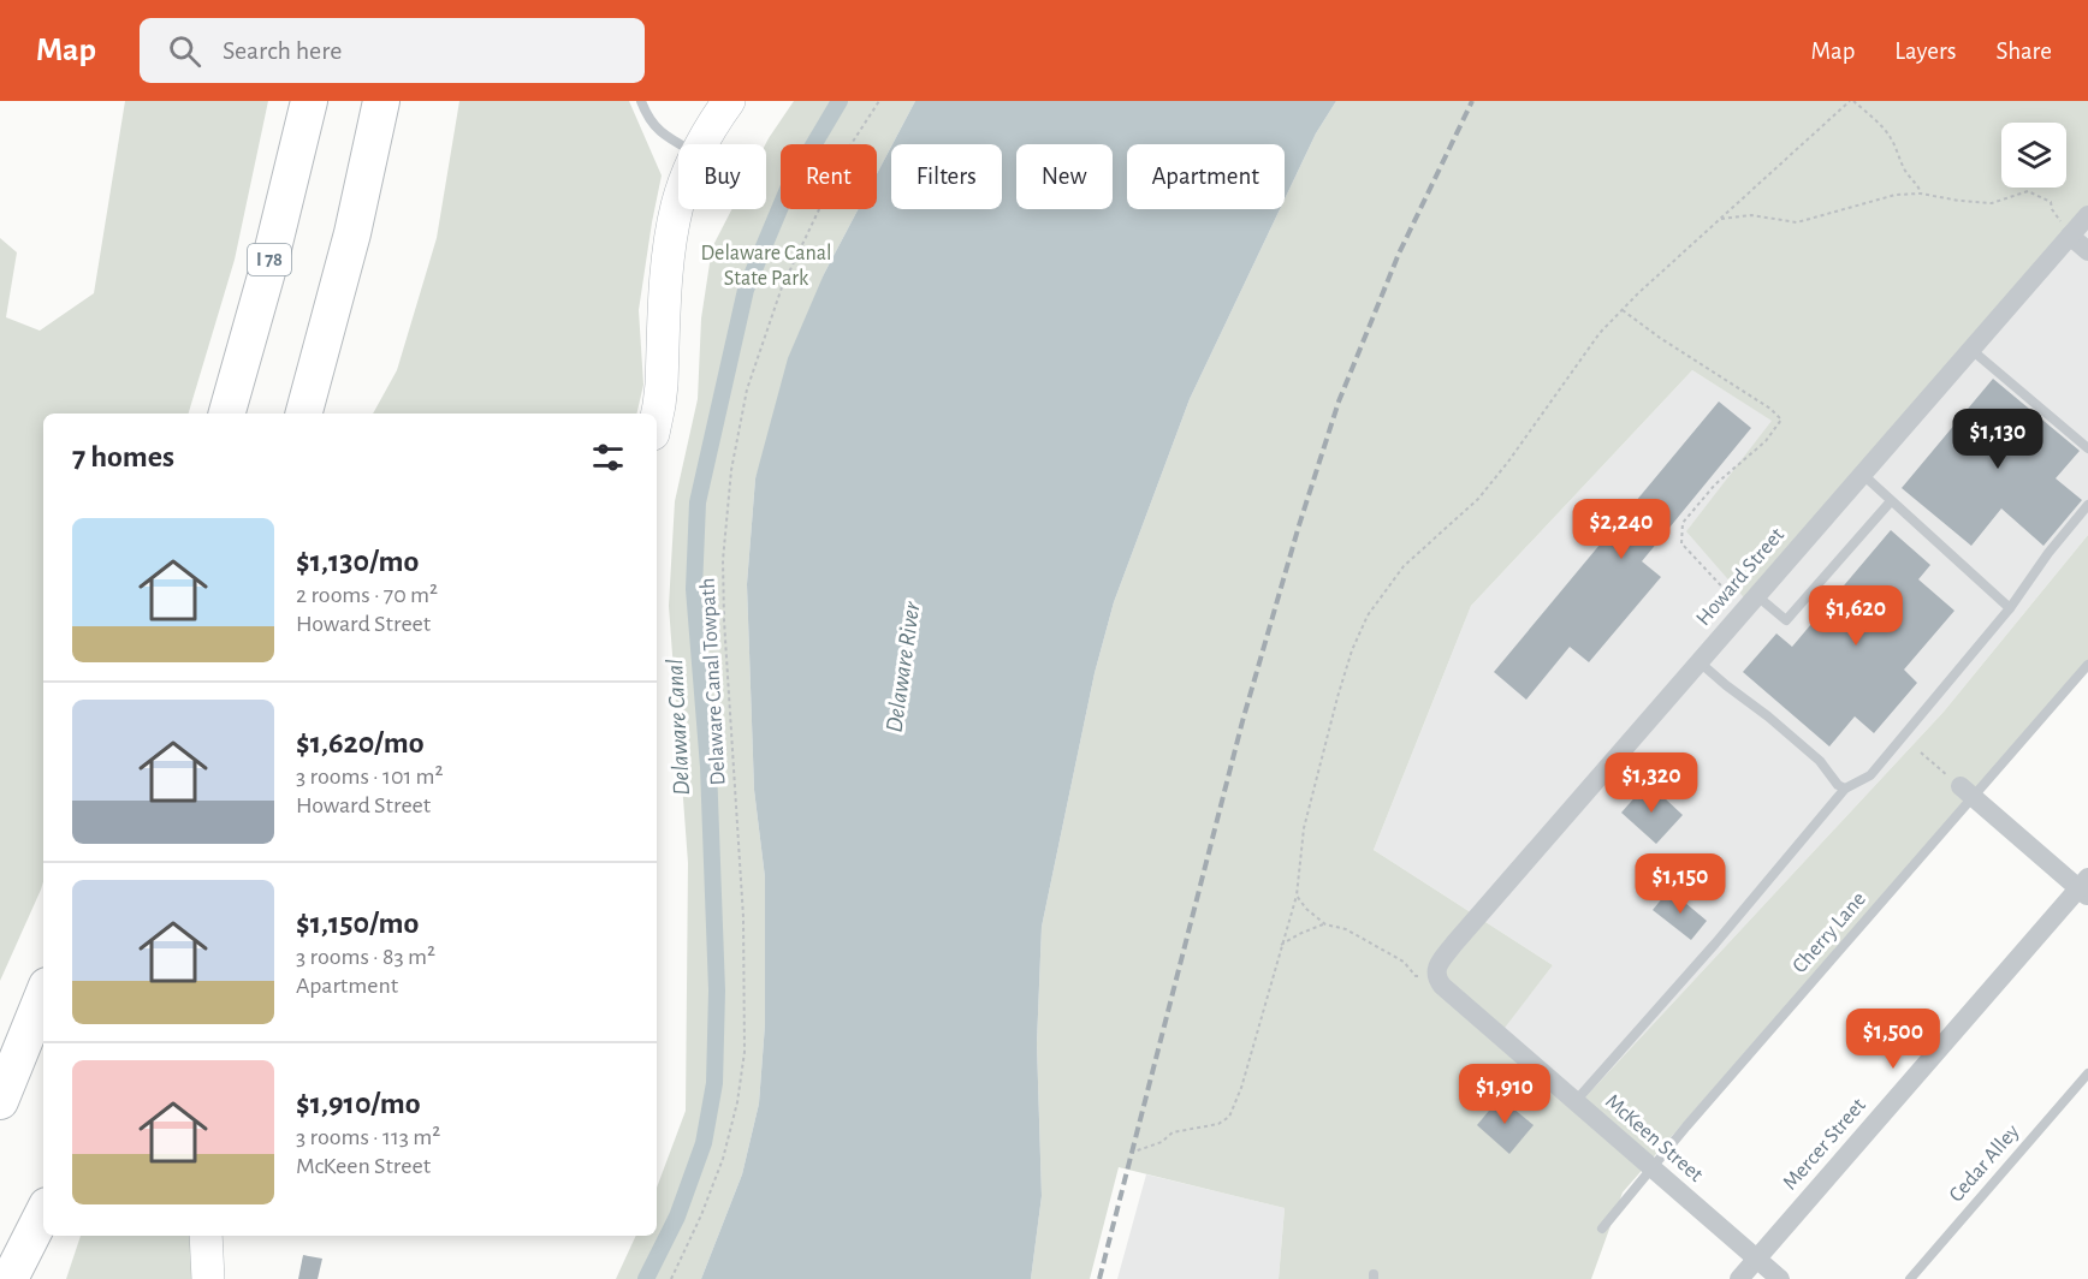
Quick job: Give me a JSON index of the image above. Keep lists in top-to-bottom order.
{
  "streets": {
    "highway": ["I 78"],
    "street": ["Howard Street", "McKeen Street", "Mercer Street"],
    "lane": ["Cherry Lane", "Cedar Alley"],
    "path": ["Delaware Canal Towpath"]
  },
  "crossings": [
    ["Howard Street", "McKeen Street"],
    ["Cherry Lane", "McKeen Street"],
    ["McKeen Street", "Mercer Street"]
  ],
  "water": ["Delaware River", "Delaware Canal"],
  "parks": ["Delaware Canal State Park"],
  "page": {
    "header": "Map",
    "search": "Search here",
    "nav": ["Map", "Layers", "Share"],
    "chip": [
      "Buy",
      "Rent",
      "Filters",
      "New",
      "Apartment"
    ],
    "price": [
      "$1,130",
      "$2,240",
      "$1,620",
      "$1,320",
      "$1,150",
      "$1,500",
      "$1,910"
    ],
    "heading": "7 homes",
    "list": [
      {
        "name": "$1,130/mo",
        "note": "2 rooms · 70 m² · Howard Street"
      },
      {
        "name": "$1,620/mo",
        "note": "3 rooms · 101 m² · Howard Street"
      },
      {
        "name": "$1,150/mo",
        "note": "3 rooms · 83 m² · Apartment"
      },
      {
        "name": "$1,910/mo",
        "note": "3 rooms · 113 m² · McKeen Street"
      }
    ]
  }
}
